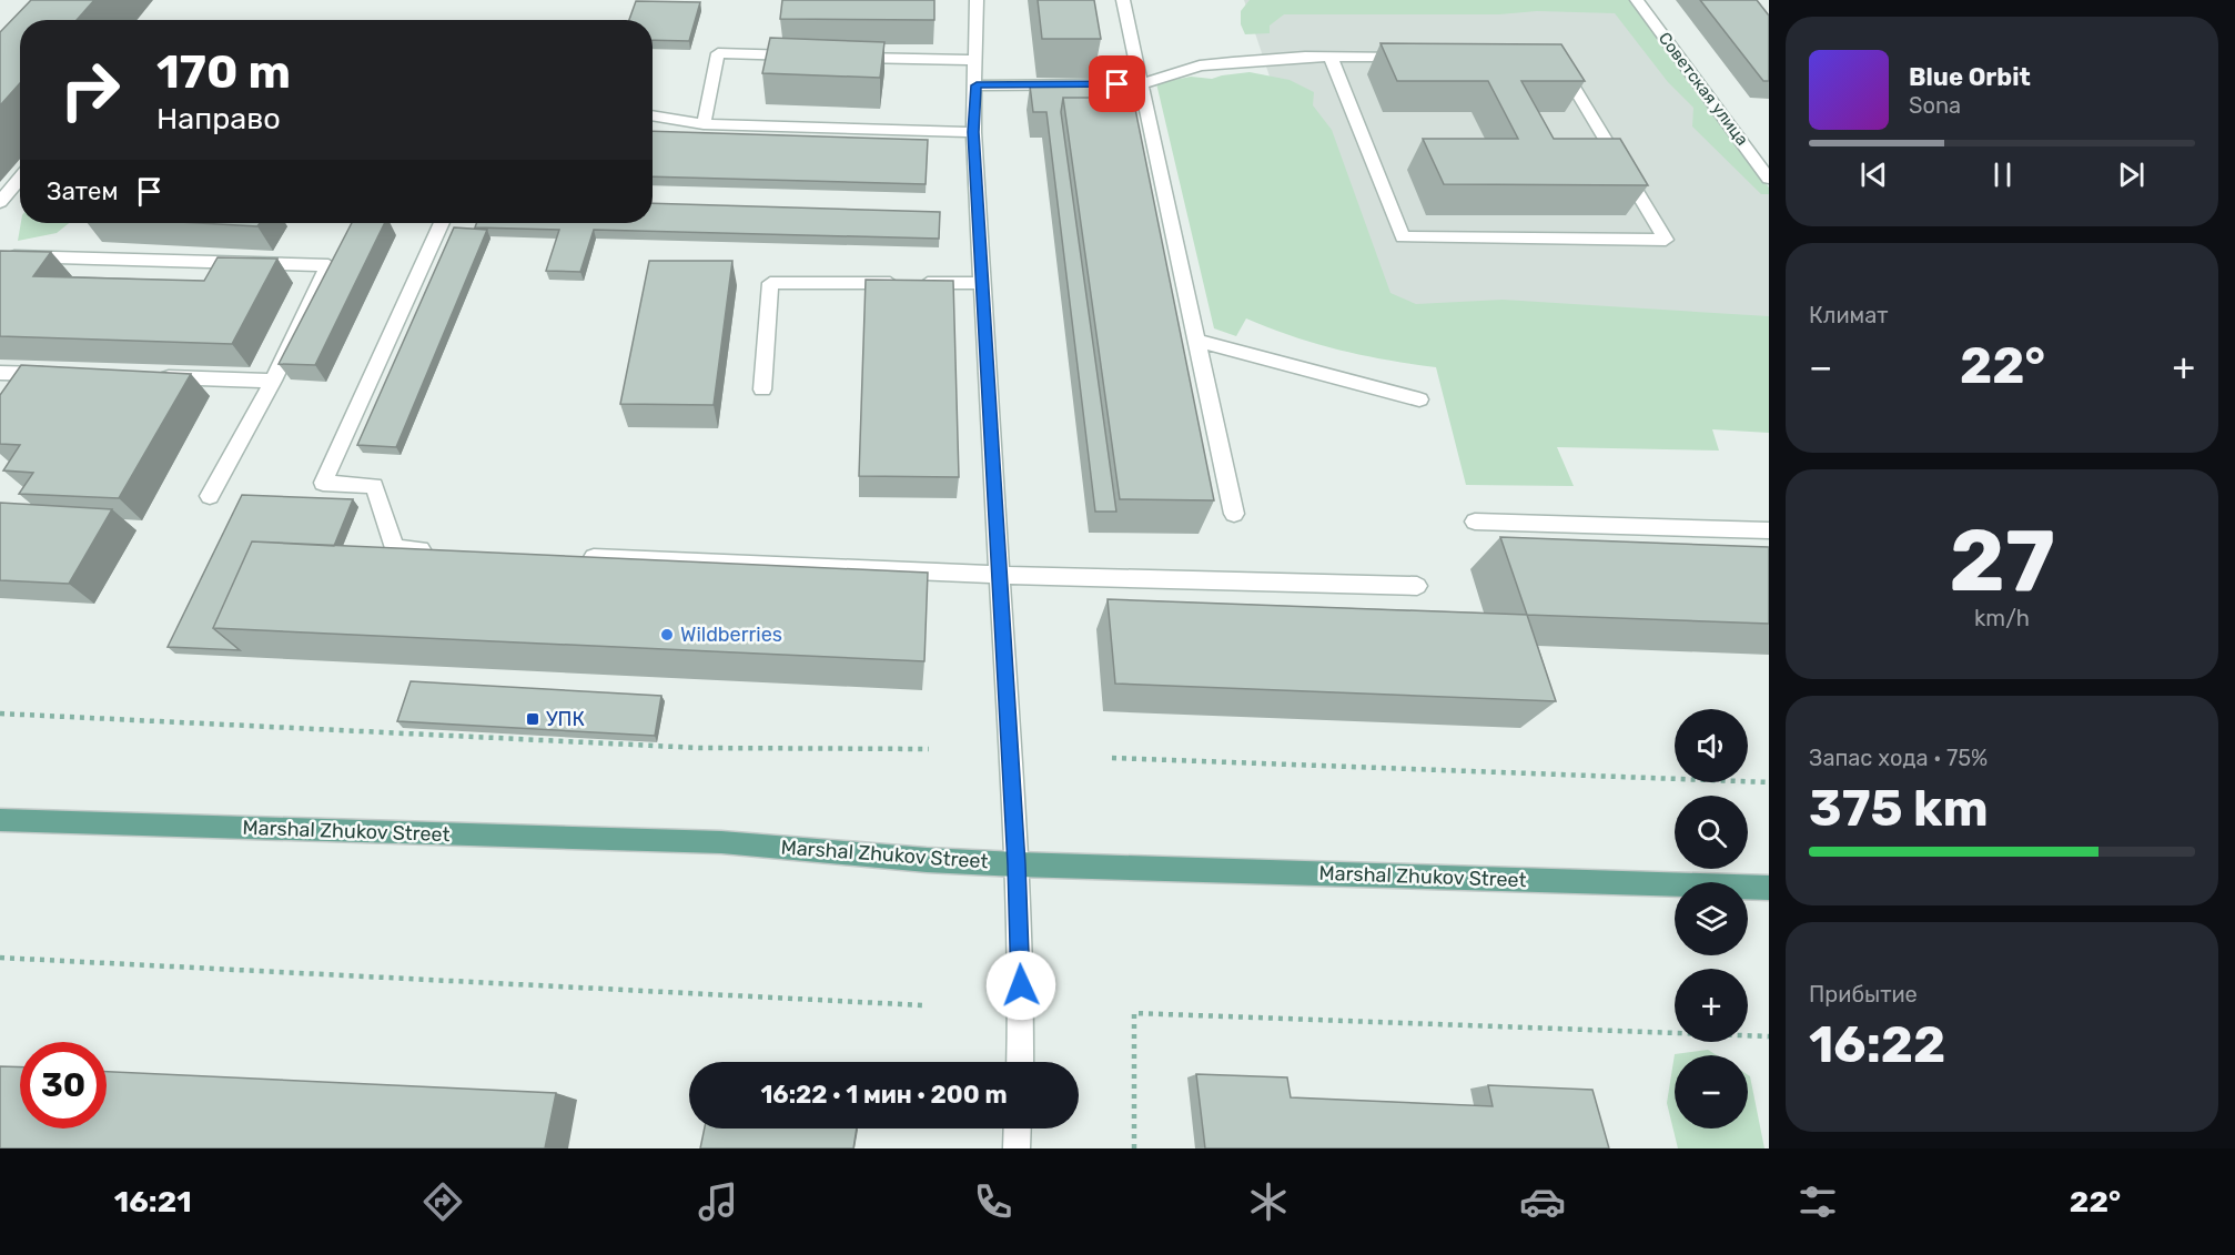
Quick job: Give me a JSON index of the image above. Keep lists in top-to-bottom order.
{
  "streets": {
    "main road": ["Marshal Zhukov Street"],
    "street": ["Советская улица"]
  },
  "places": {
    "other": ["Wildberries"],
    "transit": ["УПК"]
  },
  "page": {
    "turn": ["170 m", "Направо"],
    "song": ["Blue Orbit", "Sona"],
    "then": "Затем",
    "tile": [
      "Климат",
      ["27", "km/h"],
      ["Запас хода · 75%", "375 km"],
      ["Прибытие", "16:22"]
    ],
    "heat": ["−", "22°", "+"],
    "map_buttons": ["+", "−"],
    "limit": "30",
    "trip": "16:22 · 1 мин · 200 m",
    "tabs": ["16:21", "22°"]
  }
}
